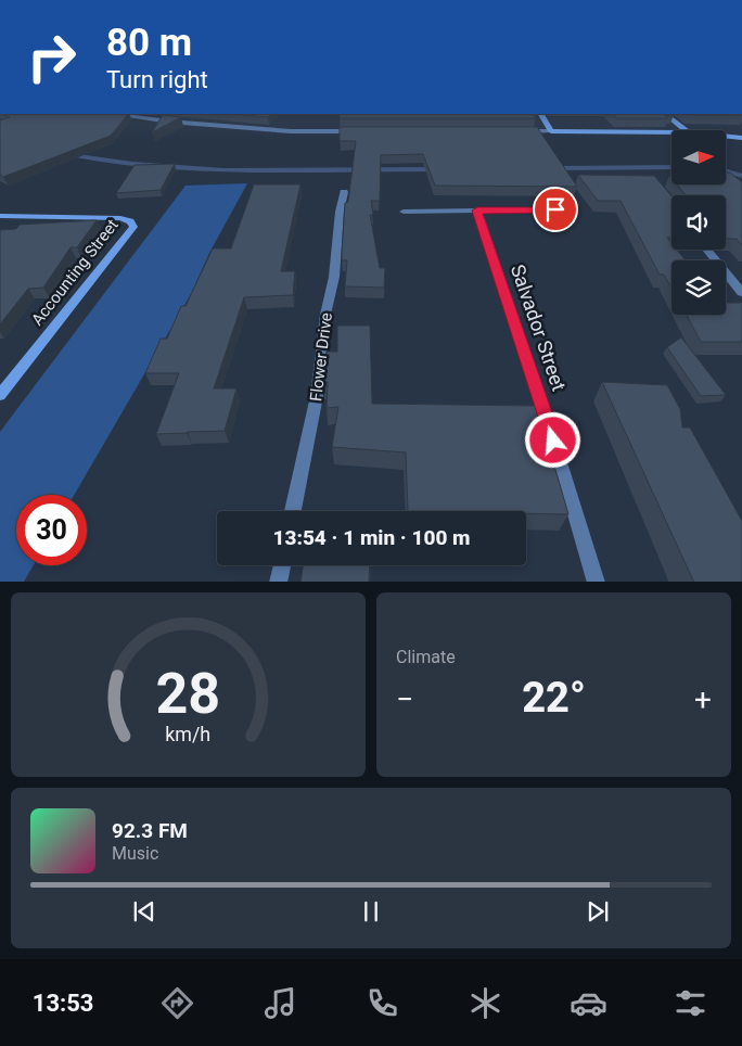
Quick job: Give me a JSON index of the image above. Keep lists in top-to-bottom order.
{
  "streets": {
    "street": ["Accounting Street", "Salvador Street", "Flower Drive"]
  },
  "north": "right",
  "page": {
    "turn": ["80 m", "Turn right"],
    "limit": "30",
    "trip": "13:54 · 1 min · 100 m",
    "tile": "Climate",
    "heat": ["−", "22°", "+"],
    "song": ["92.3 FM", "Music"],
    "tabs": "13:53",
    "gauge": ["28", "km/h"]
  }
}
